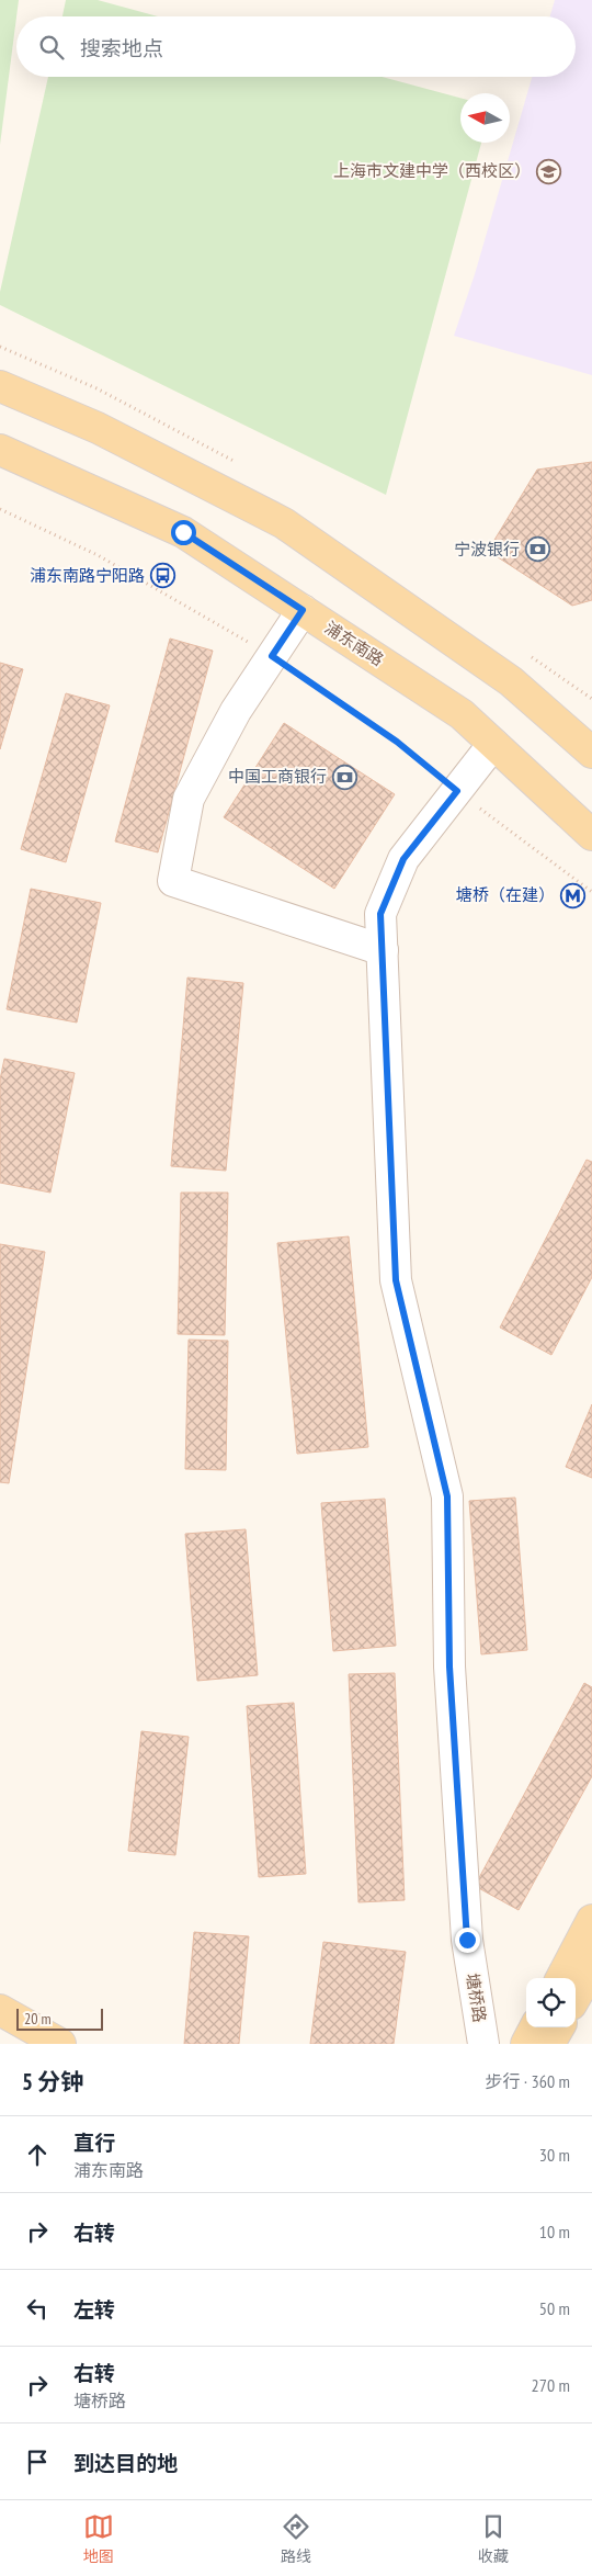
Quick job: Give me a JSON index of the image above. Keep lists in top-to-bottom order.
{
  "streets": {
    "main road": ["浦东南路"],
    "street": ["塘桥路"]
  },
  "crossings": [
    ["浦东南路", "塘桥路"]
  ],
  "places": {
    "school or university": ["上海市文建中学（西校区）"],
    "bank": ["宁波银行", "中国工商银行"],
    "bus stop": ["浦东南路宁阳路"],
    "metro station": ["塘桥（在建）"]
  },
  "scale_bar": "20 m",
  "north": "left",
  "page": {
    "search": "搜索地点",
    "scale": "20 m",
    "heading": ["5 分钟", "步行 · 360 m"],
    "list": [
      ["直行", "浦东南路", "30 m"],
      ["右转", "10 m"],
      ["左转", "50 m"],
      ["右转", "塘桥路", "270 m"],
      "到达目的地"
    ],
    "nav": ["地图", "路线", "收藏"]
  }
}
